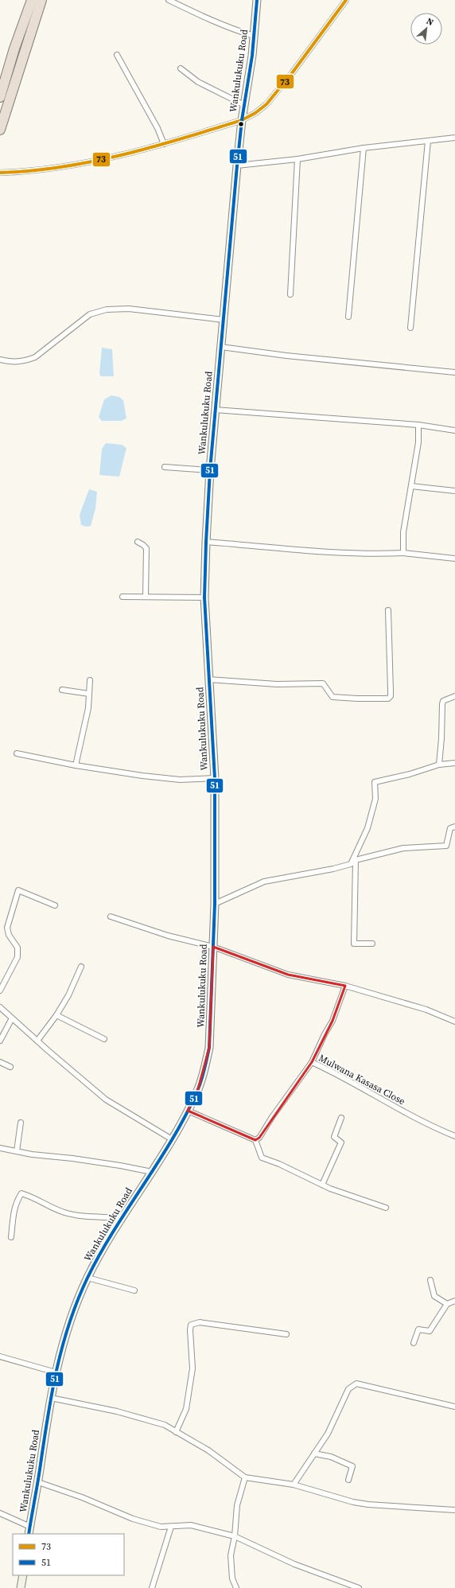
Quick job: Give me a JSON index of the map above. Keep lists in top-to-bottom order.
{
  "streets": {
    "main road": ["Wankulukuku Road"],
    "street": ["Mulwana Kasasa Close"]
  },
  "lines": ["transit line 73", "transit line 51"],
  "legend": ["73", "51"],
  "north": "top right"
}
